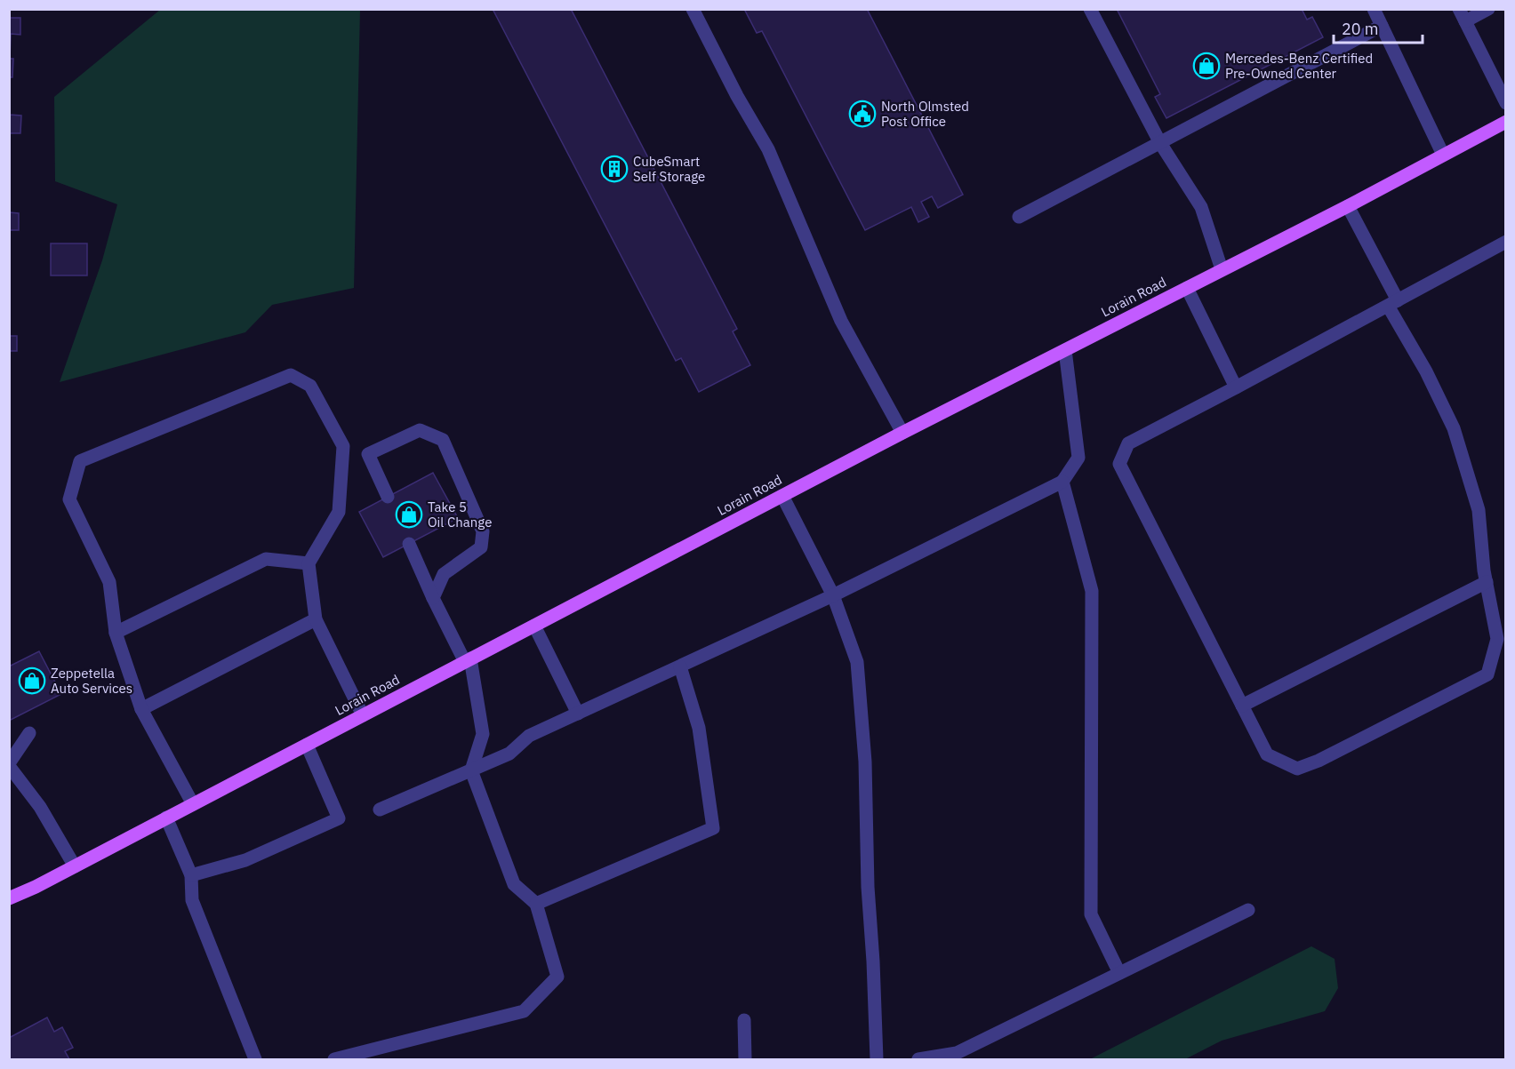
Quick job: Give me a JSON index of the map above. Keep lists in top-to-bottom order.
{
  "streets": {
    "main road": ["Lorain Road"]
  },
  "places": {
    "shop": ["Mercedes-Benz Certified Pre-Owned Center", "Take 5 Oil Change", "Zeppetella Auto Services"],
    "public building": ["North Olmsted Post Office"],
    "building": ["CubeSmart Self Storage"]
  },
  "scale_bar": "20 m"
}
